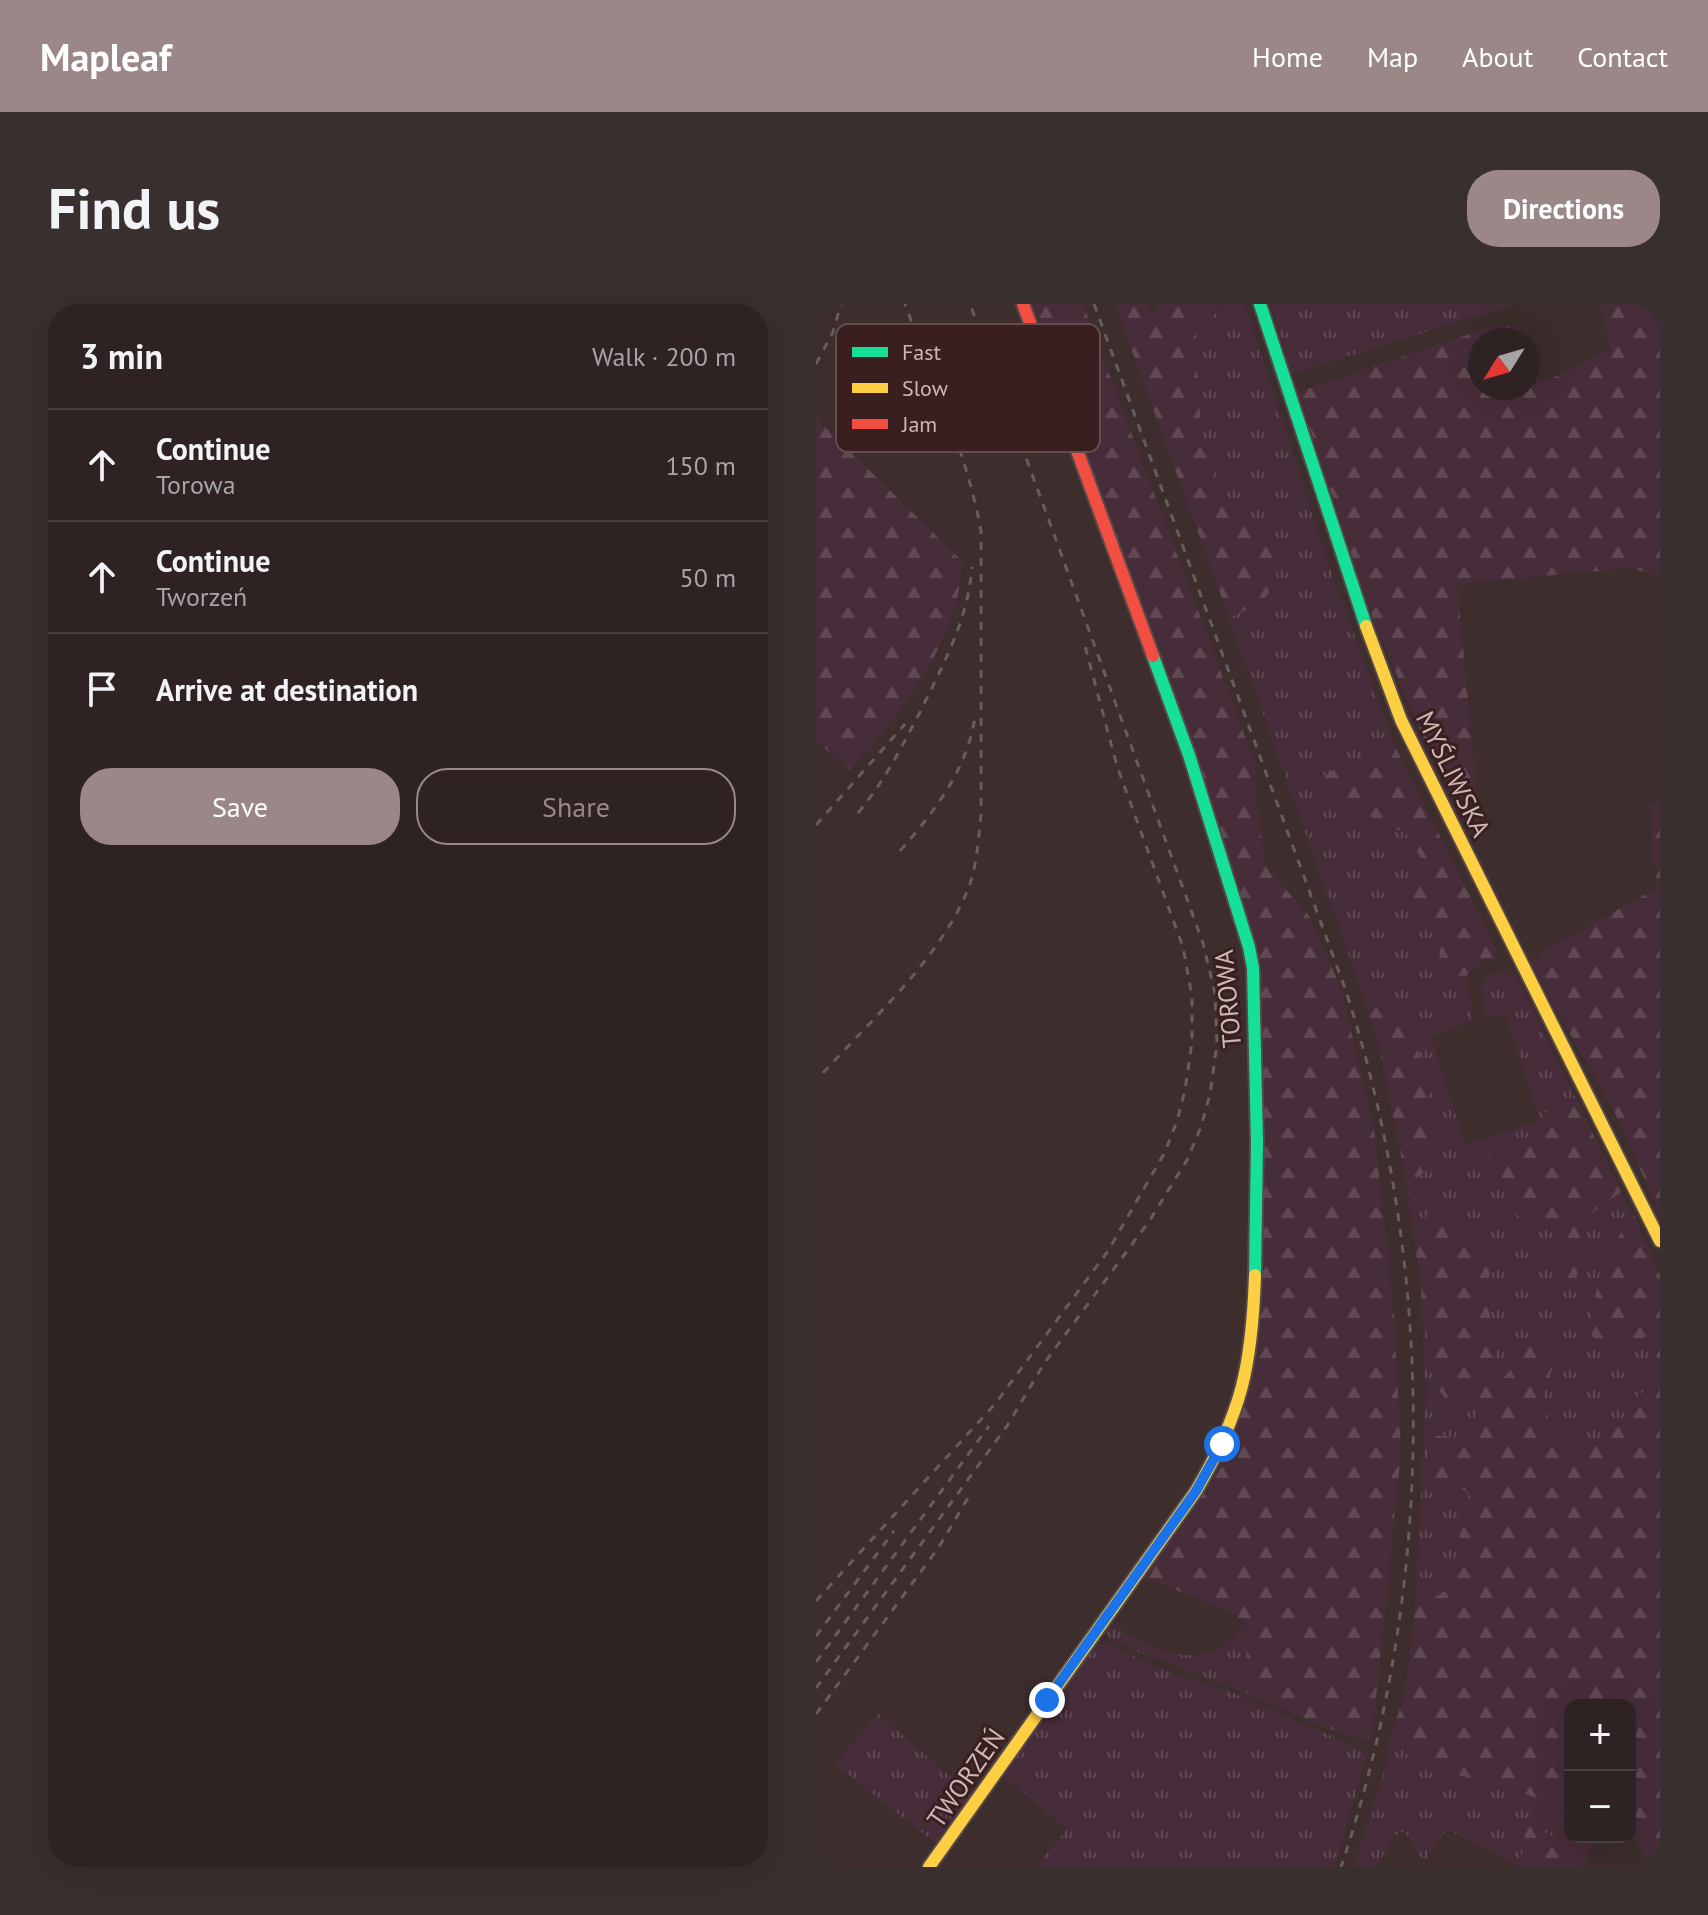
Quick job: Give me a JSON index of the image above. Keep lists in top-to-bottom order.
{
  "streets": {
    "street": ["MYŚLIWSKA", "TOROWA", "TWORZEŃ"]
  },
  "crossings": [
    ["TOROWA", "TWORZEŃ"]
  ],
  "legend": ["Fast", "Slow", "Jam"],
  "north": "bottom left",
  "page": {
    "header": "Mapleaf",
    "nav": [
      "Home",
      "Map",
      "About",
      "Contact"
    ],
    "buttons": [
      "Directions",
      ["Save", "Share"]
    ],
    "title": "Find us",
    "heading": ["3 min", "Walk · 200 m"],
    "list": [
      ["Continue", "Torowa", "150 m"],
      ["Continue", "Tworzeń", "50 m"],
      "Arrive at destination"
    ],
    "map_buttons": ["+", "−"]
  }
}
